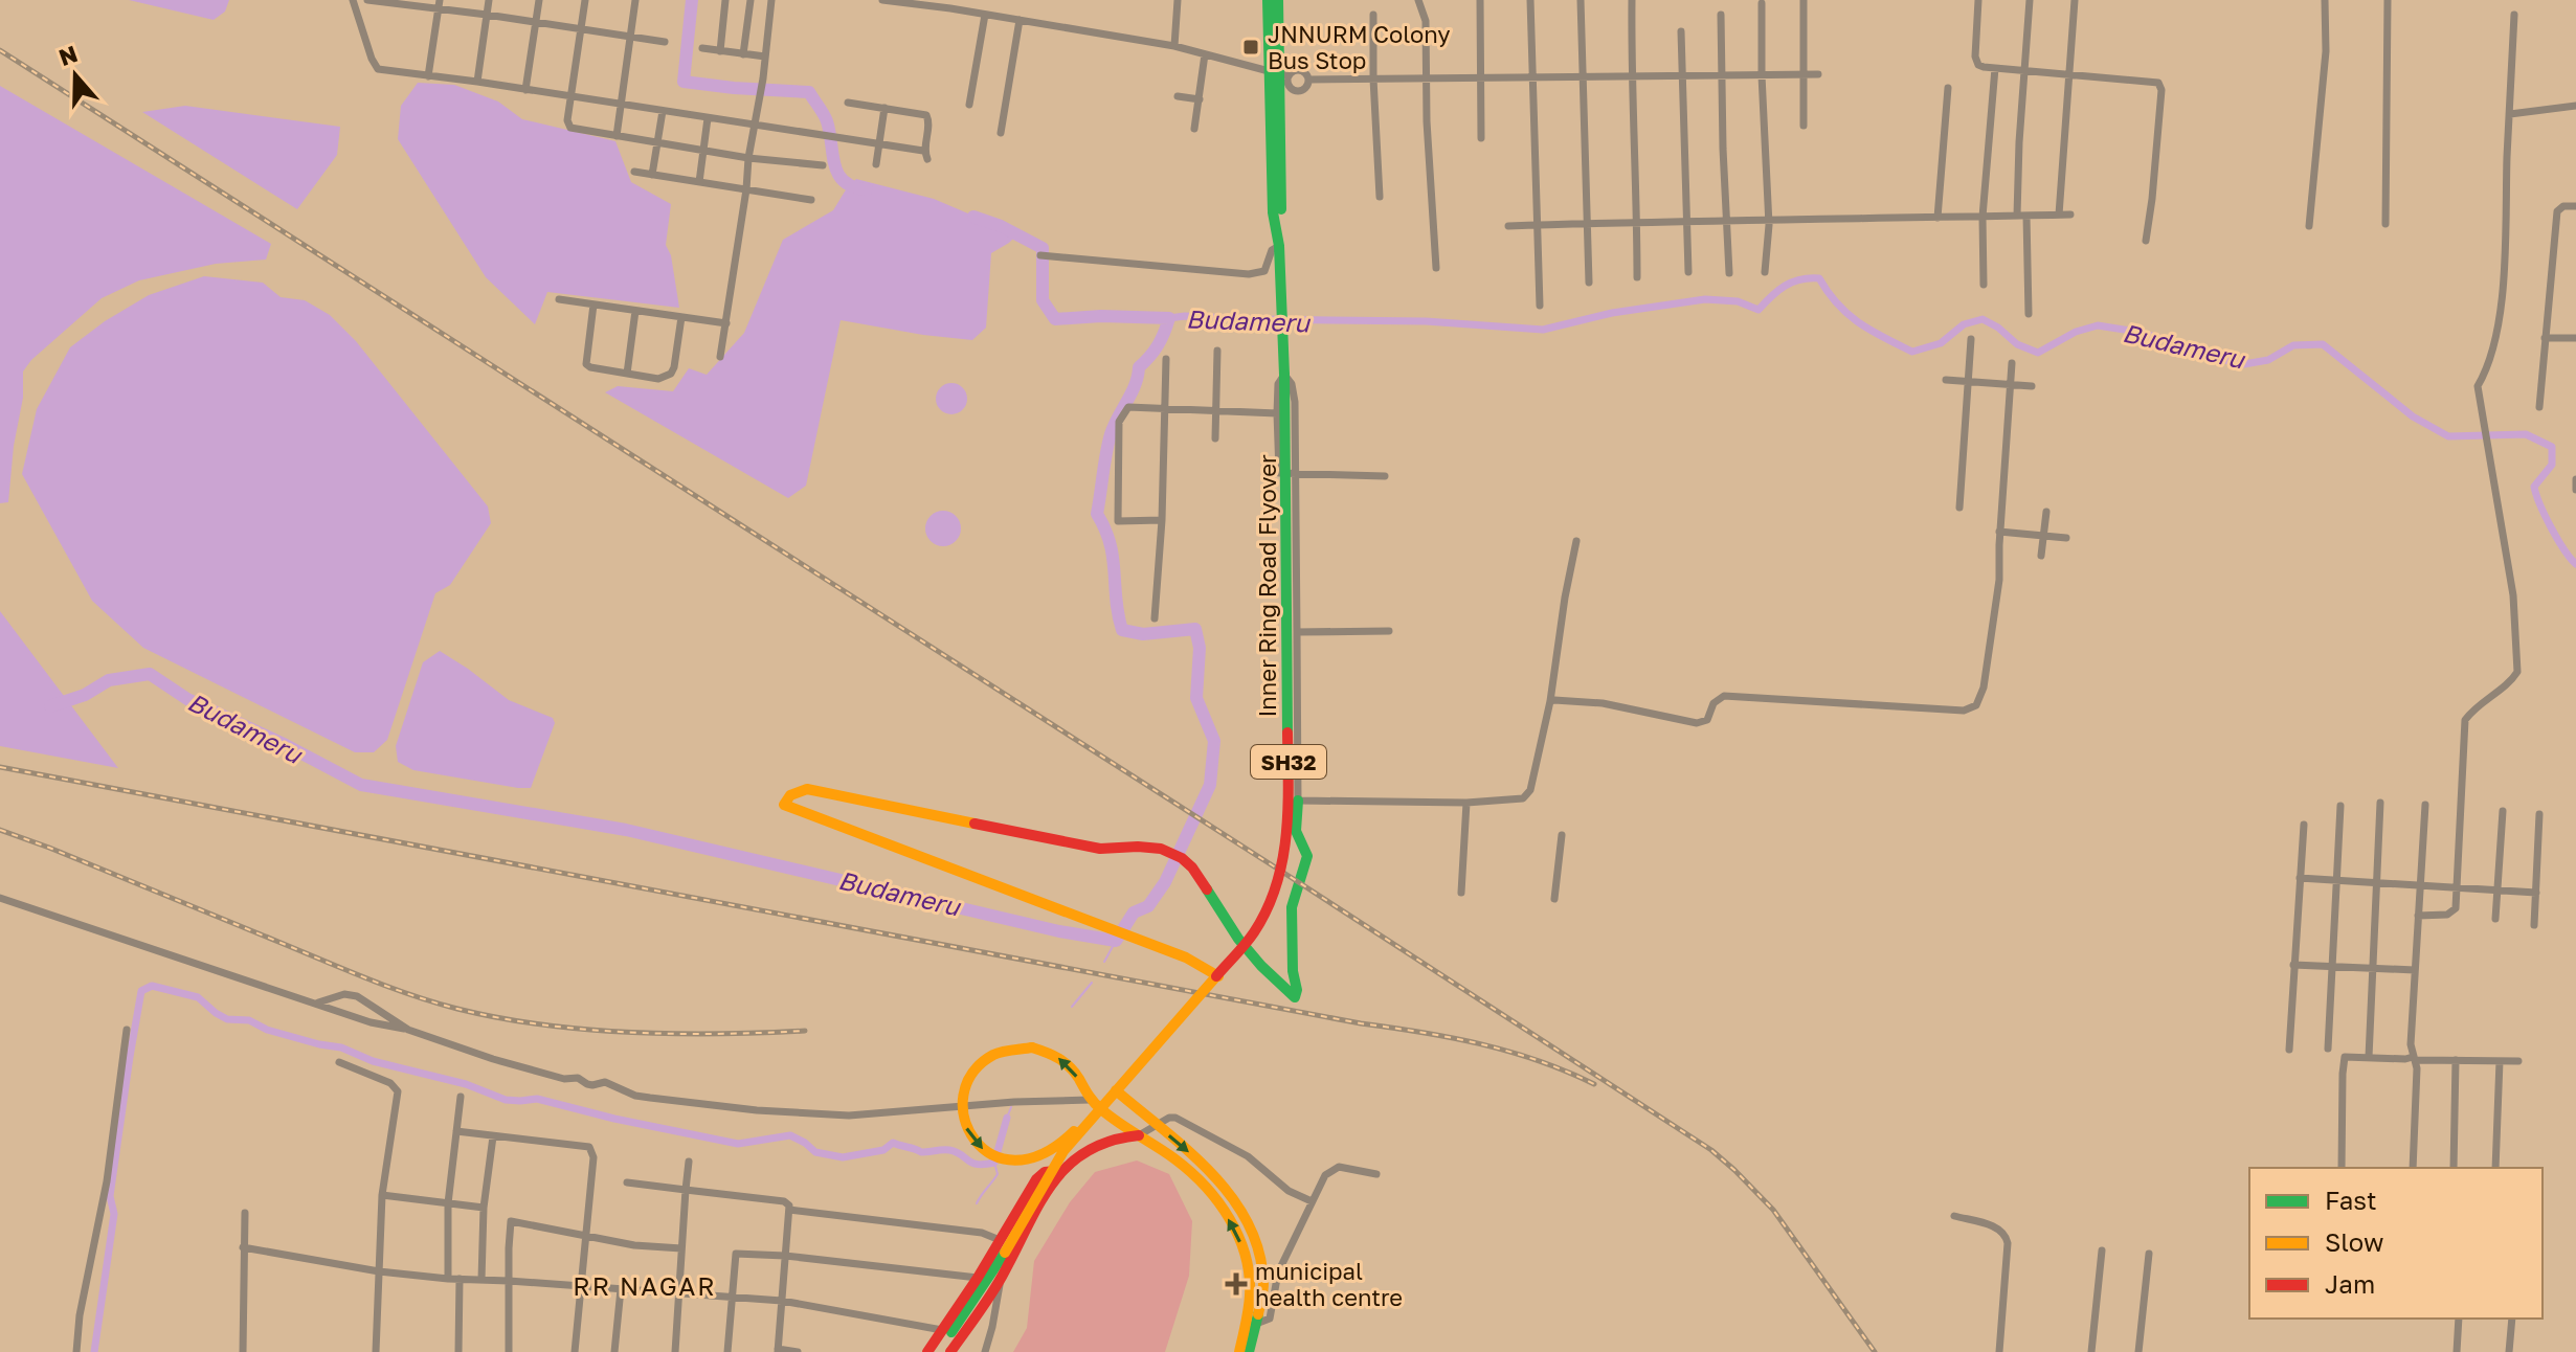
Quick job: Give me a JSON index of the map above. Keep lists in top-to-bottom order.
{
  "streets": {
    "street": ["Inner Ring Road Flyover", "SH32"]
  },
  "crossings": [
    ["Inner Ring Road Flyover", "SH32"]
  ],
  "districts": ["RR NAGAR"],
  "water": ["Budameru"],
  "places": {
    "transit": ["JNNURM Colony Bus Stop"],
    "health": ["municipal health centre"]
  },
  "legend": ["Fast", "Slow", "Jam"],
  "north": "top"
}
